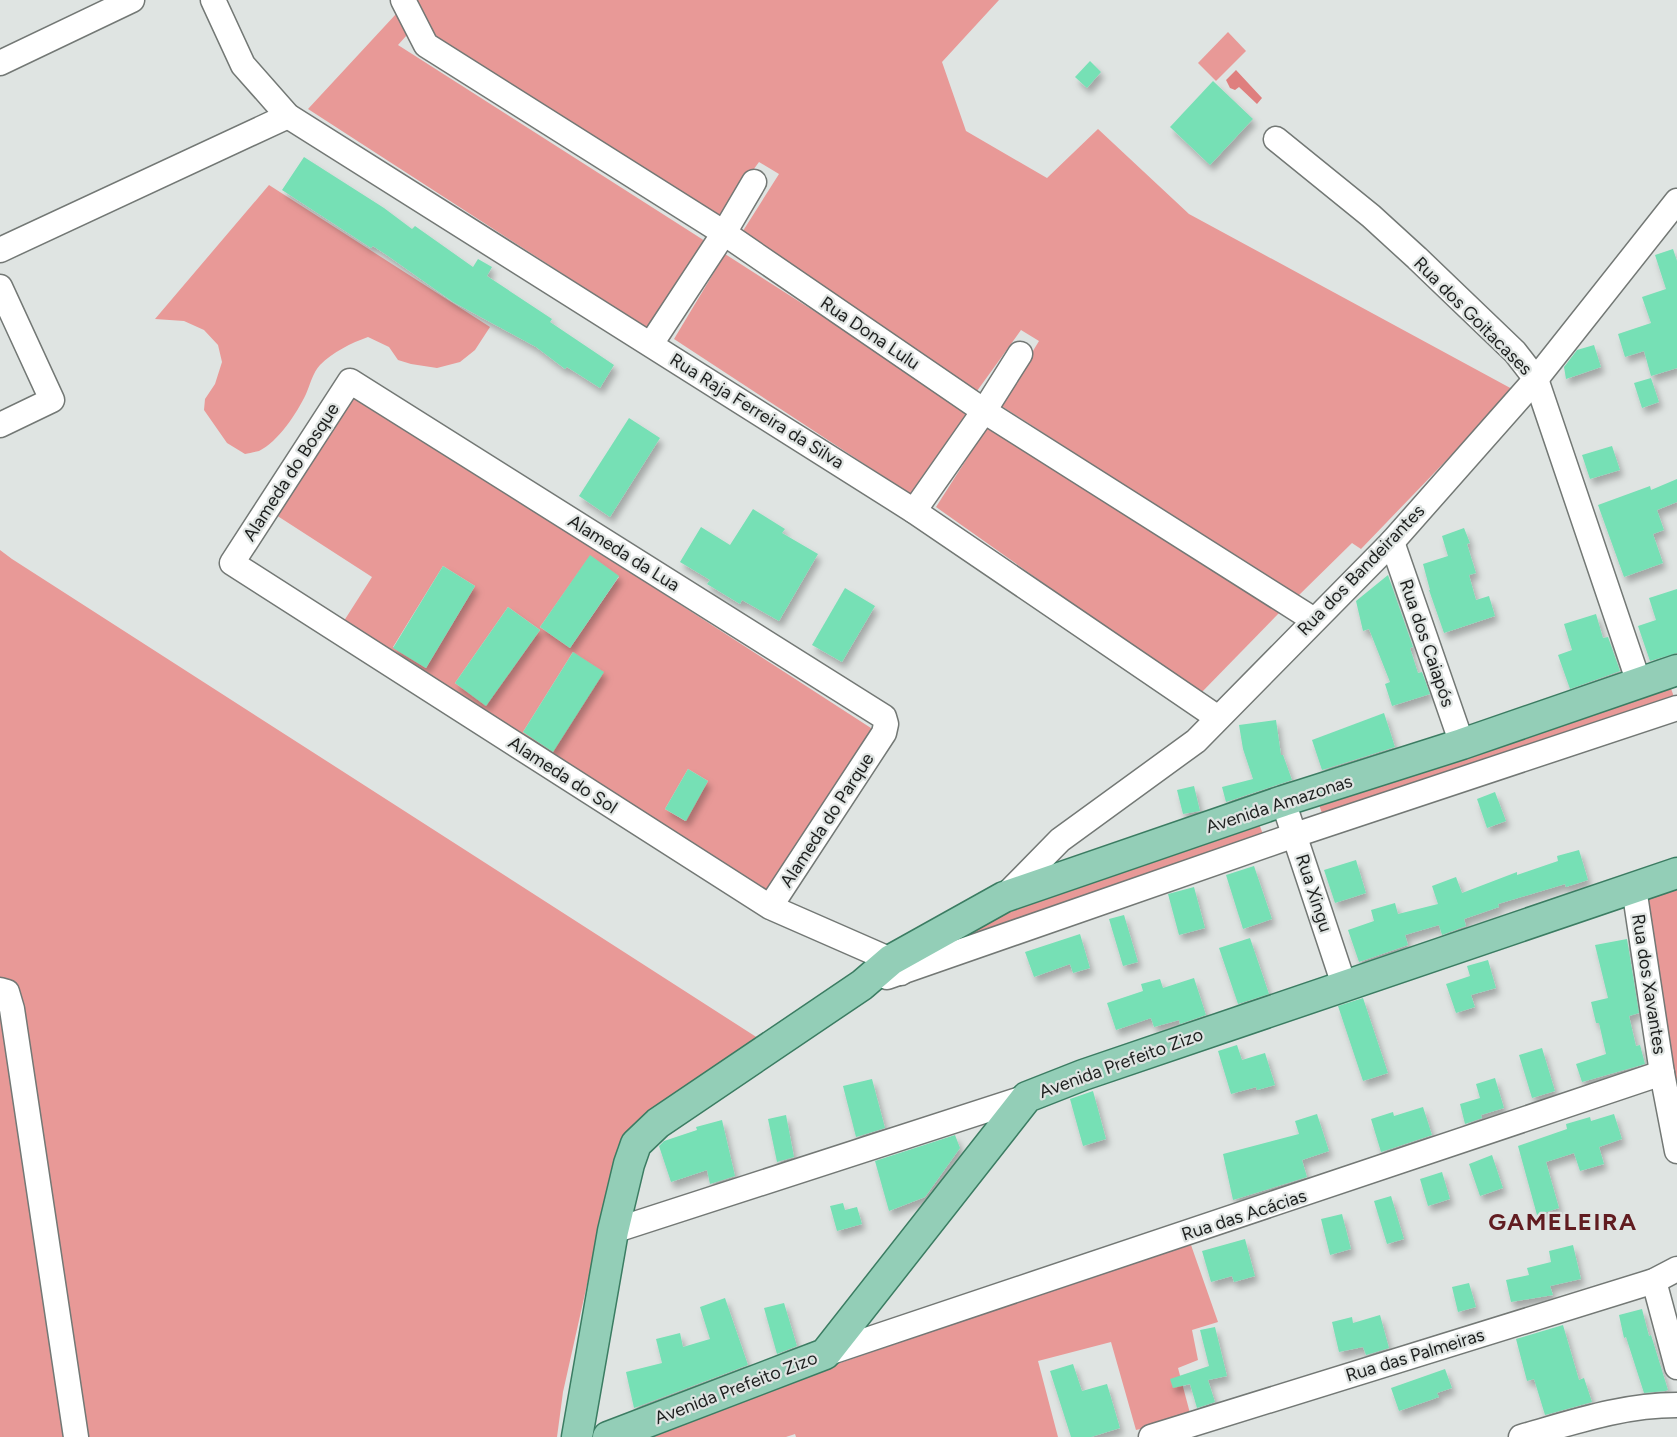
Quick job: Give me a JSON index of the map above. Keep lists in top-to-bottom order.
{
  "streets": {
    "main road": ["Avenida Amazonas", "Avenida Prefeito Zizo"],
    "street": [
      "Rua dos Goitacases",
      "Rua Dona Lulu",
      "Rua Raja Ferreira da Silva",
      "Alameda do Bosque",
      "Alameda da Lua",
      "Rua dos Bandeirantes",
      "Rua dos Caiapós",
      "Alameda do Sol",
      "Alameda do Parque",
      "Rua Xingu",
      "Rua dos Xavantes",
      "Rua das Acácias",
      "Rua das Palmeiras"
    ]
  },
  "crossings": [
    ["Rua dos Goitacases", "Rua dos Bandeirantes"],
    ["Rua dos Goitacases", "Avenida Amazonas"],
    ["Rua Dona Lulu", "Rua dos Bandeirantes"],
    ["Rua Raja Ferreira da Silva", "Rua dos Bandeirantes"],
    ["Alameda do Bosque", "Alameda da Lua"],
    ["Alameda do Bosque", "Alameda do Sol"],
    ["Alameda da Lua", "Alameda do Parque"],
    ["Rua dos Bandeirantes", "Rua dos Caiapós"],
    ["Rua dos Bandeirantes", "Avenida Amazonas"],
    ["Rua dos Caiapós", "Avenida Amazonas"],
    ["Alameda do Sol", "Avenida Amazonas"],
    ["Alameda do Sol", "Alameda do Parque"],
    ["Avenida Amazonas", "Rua Xingu"],
    ["Rua Xingu", "Avenida Prefeito Zizo"],
    ["Rua dos Xavantes", "Avenida Prefeito Zizo"],
    ["Rua dos Xavantes", "Rua das Acácias"],
    ["Avenida Prefeito Zizo", "Rua das Acácias"]
  ],
  "districts": ["GAMELEIRA"]
}
